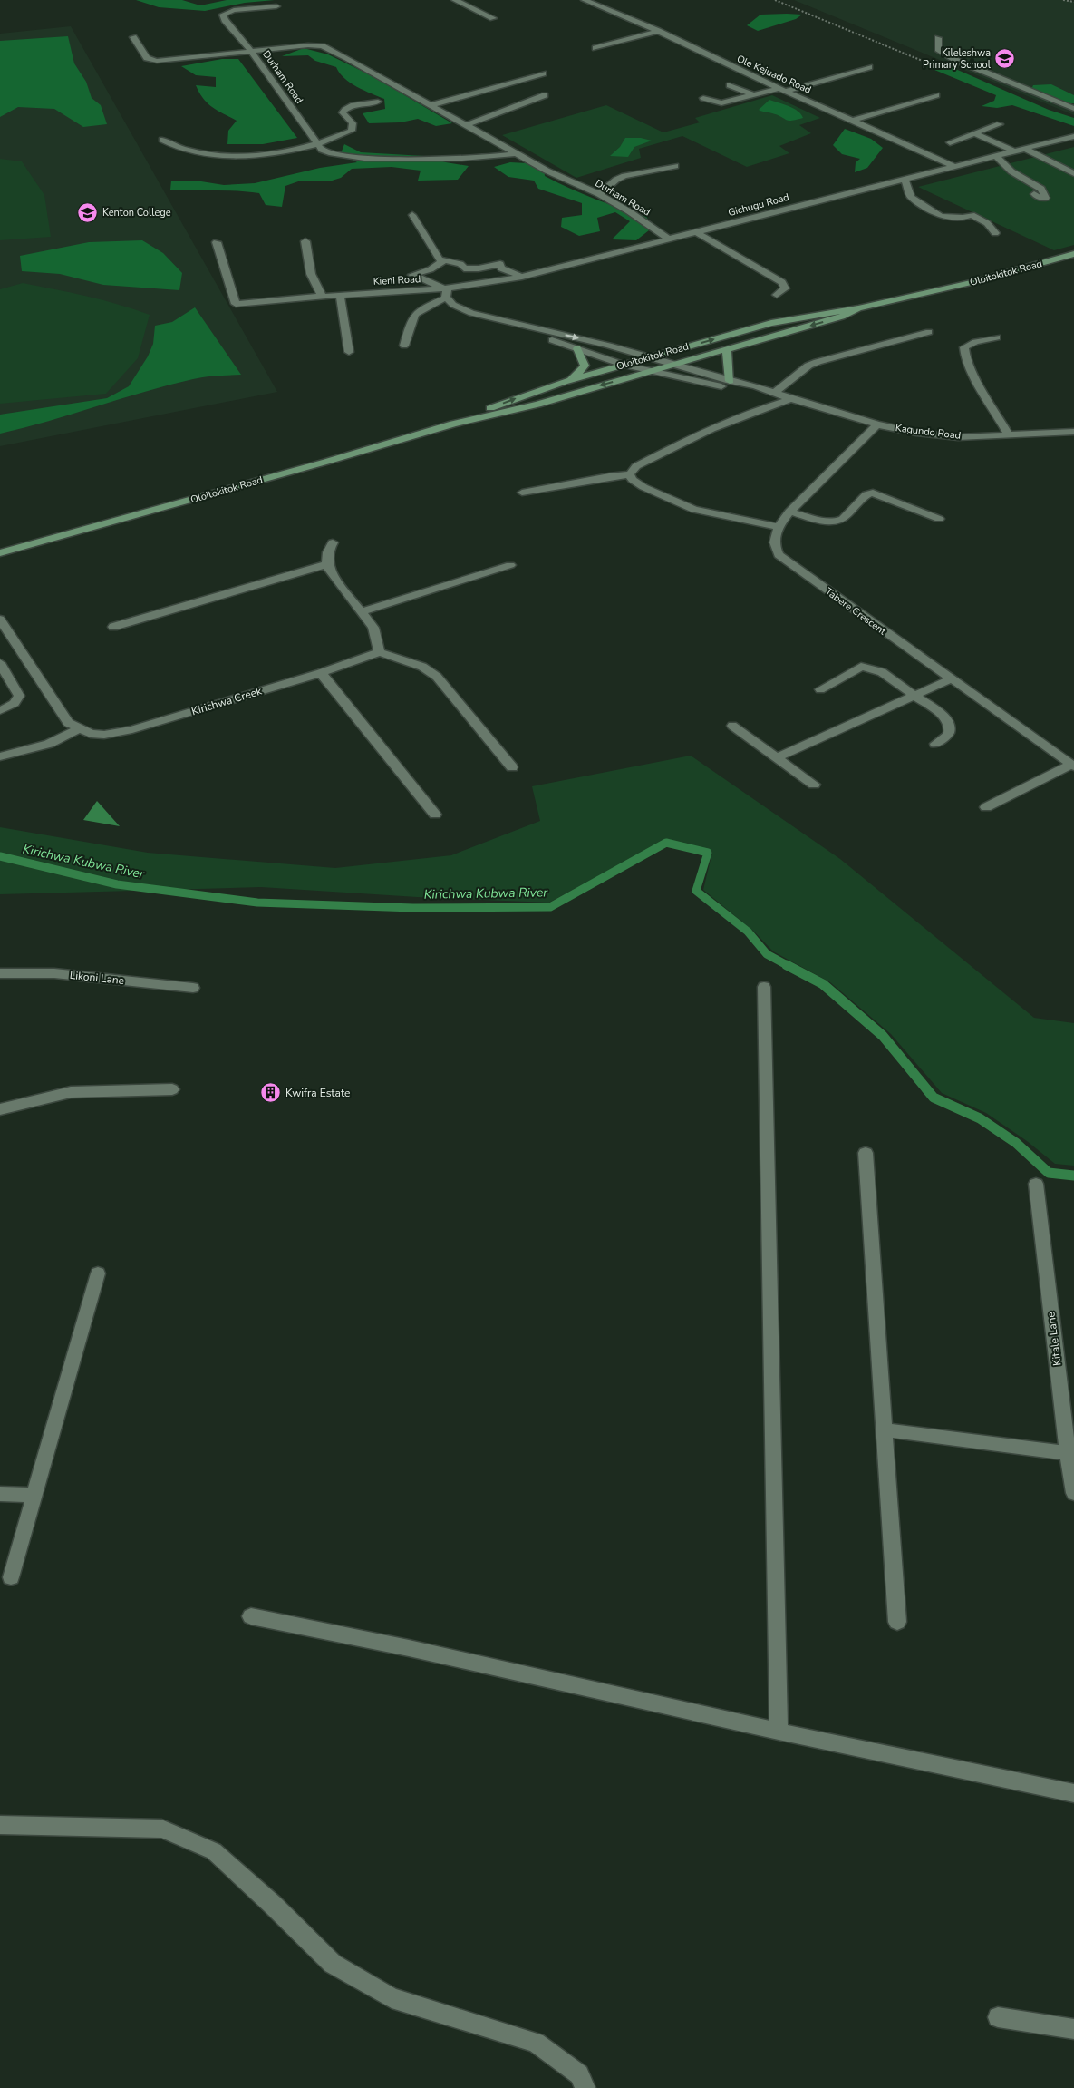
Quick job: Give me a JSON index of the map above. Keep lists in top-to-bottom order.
{
  "streets": {
    "main road": ["Oloitokitok Road"],
    "street": [
      "Ole Kejuado Road",
      "Durham Road",
      "Gichugu Road",
      "Kieni Road",
      "Kagundo Road",
      "Tabere Crescent",
      "Kirichwa Creek",
      "Likoni Lane",
      "Kitale Lane"
    ]
  },
  "crossings": [
    ["Ole Kejuado Road", "Gichugu Road"],
    ["Durham Road", "Gichugu Road"],
    ["Gichugu Road", "Kieni Road"],
    ["Oloitokitok Road", "Kagundo Road"]
  ],
  "water": ["Kirichwa Kubwa River"],
  "places": {
    "school or university": ["Kileleshwa Primary School", "Kenton College"],
    "building": ["Kwifra Estate"]
  }
}
